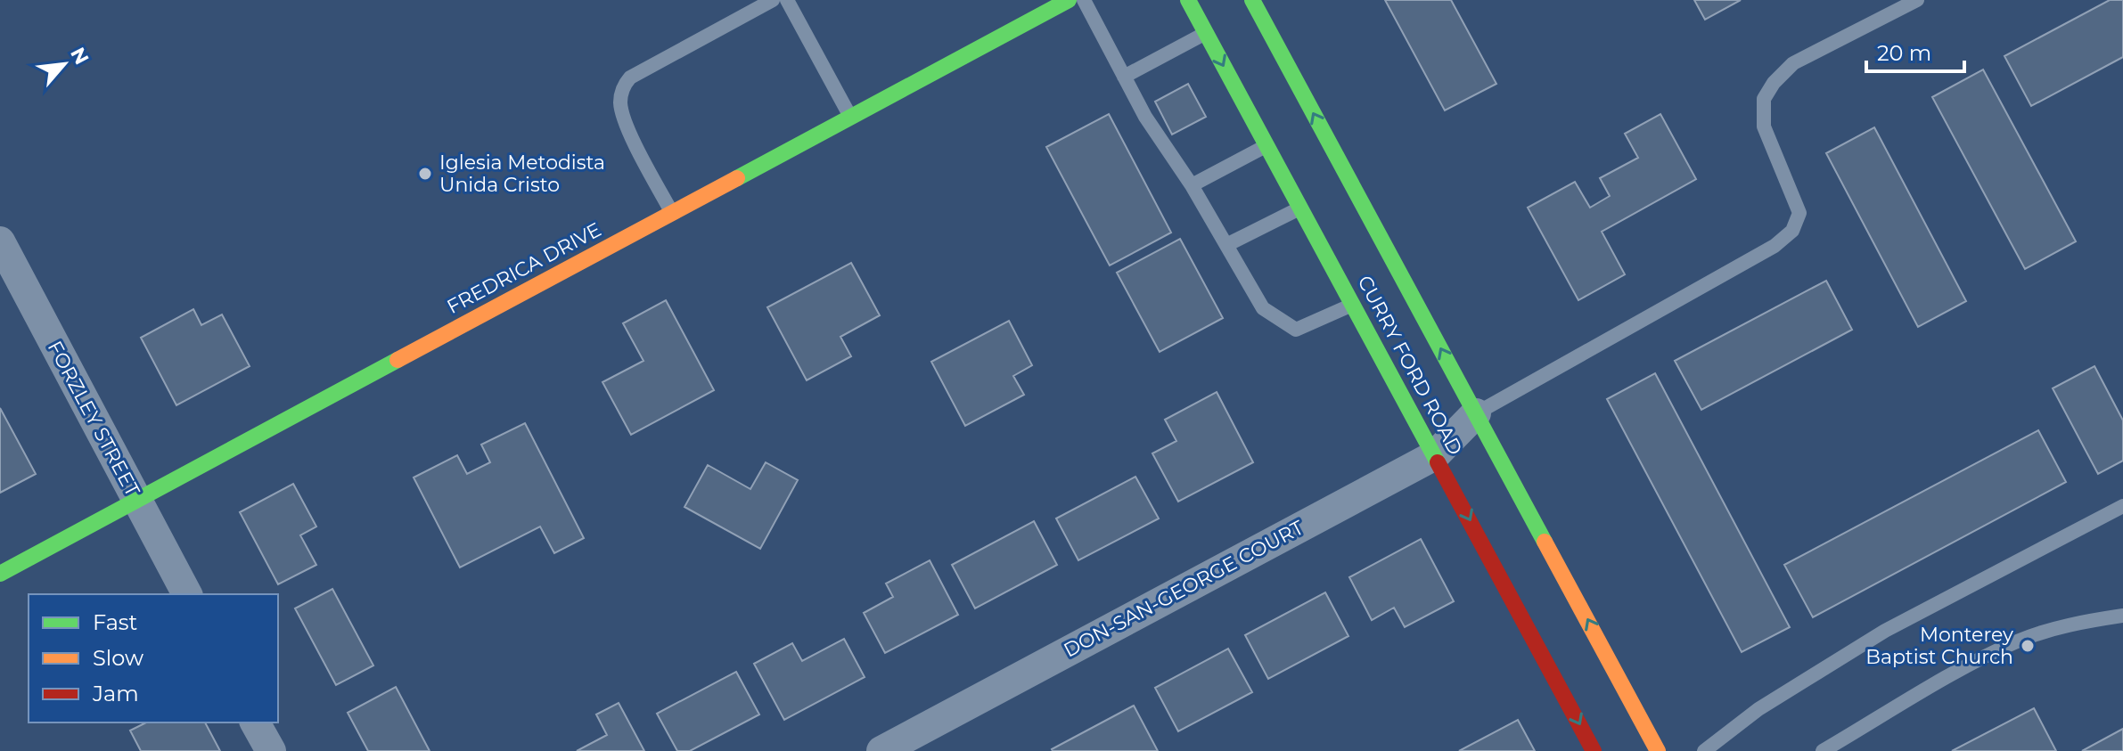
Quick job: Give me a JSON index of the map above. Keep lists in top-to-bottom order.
{
  "streets": {
    "main road": ["FREDRICA DRIVE", "CURRY FORD ROAD"],
    "street": ["FORZLEY STREET", "DON-SAN-GEORGE COURT"]
  },
  "crossings": [
    ["FREDRICA DRIVE", "FORZLEY STREET"],
    ["CURRY FORD ROAD", "DON-SAN-GEORGE COURT"]
  ],
  "places": ["Iglesia Metodista Unida Cristo", "Monterey Baptist Church"],
  "legend": ["Fast", "Slow", "Jam"],
  "scale_bar": "20 m",
  "north": "top right"
}
